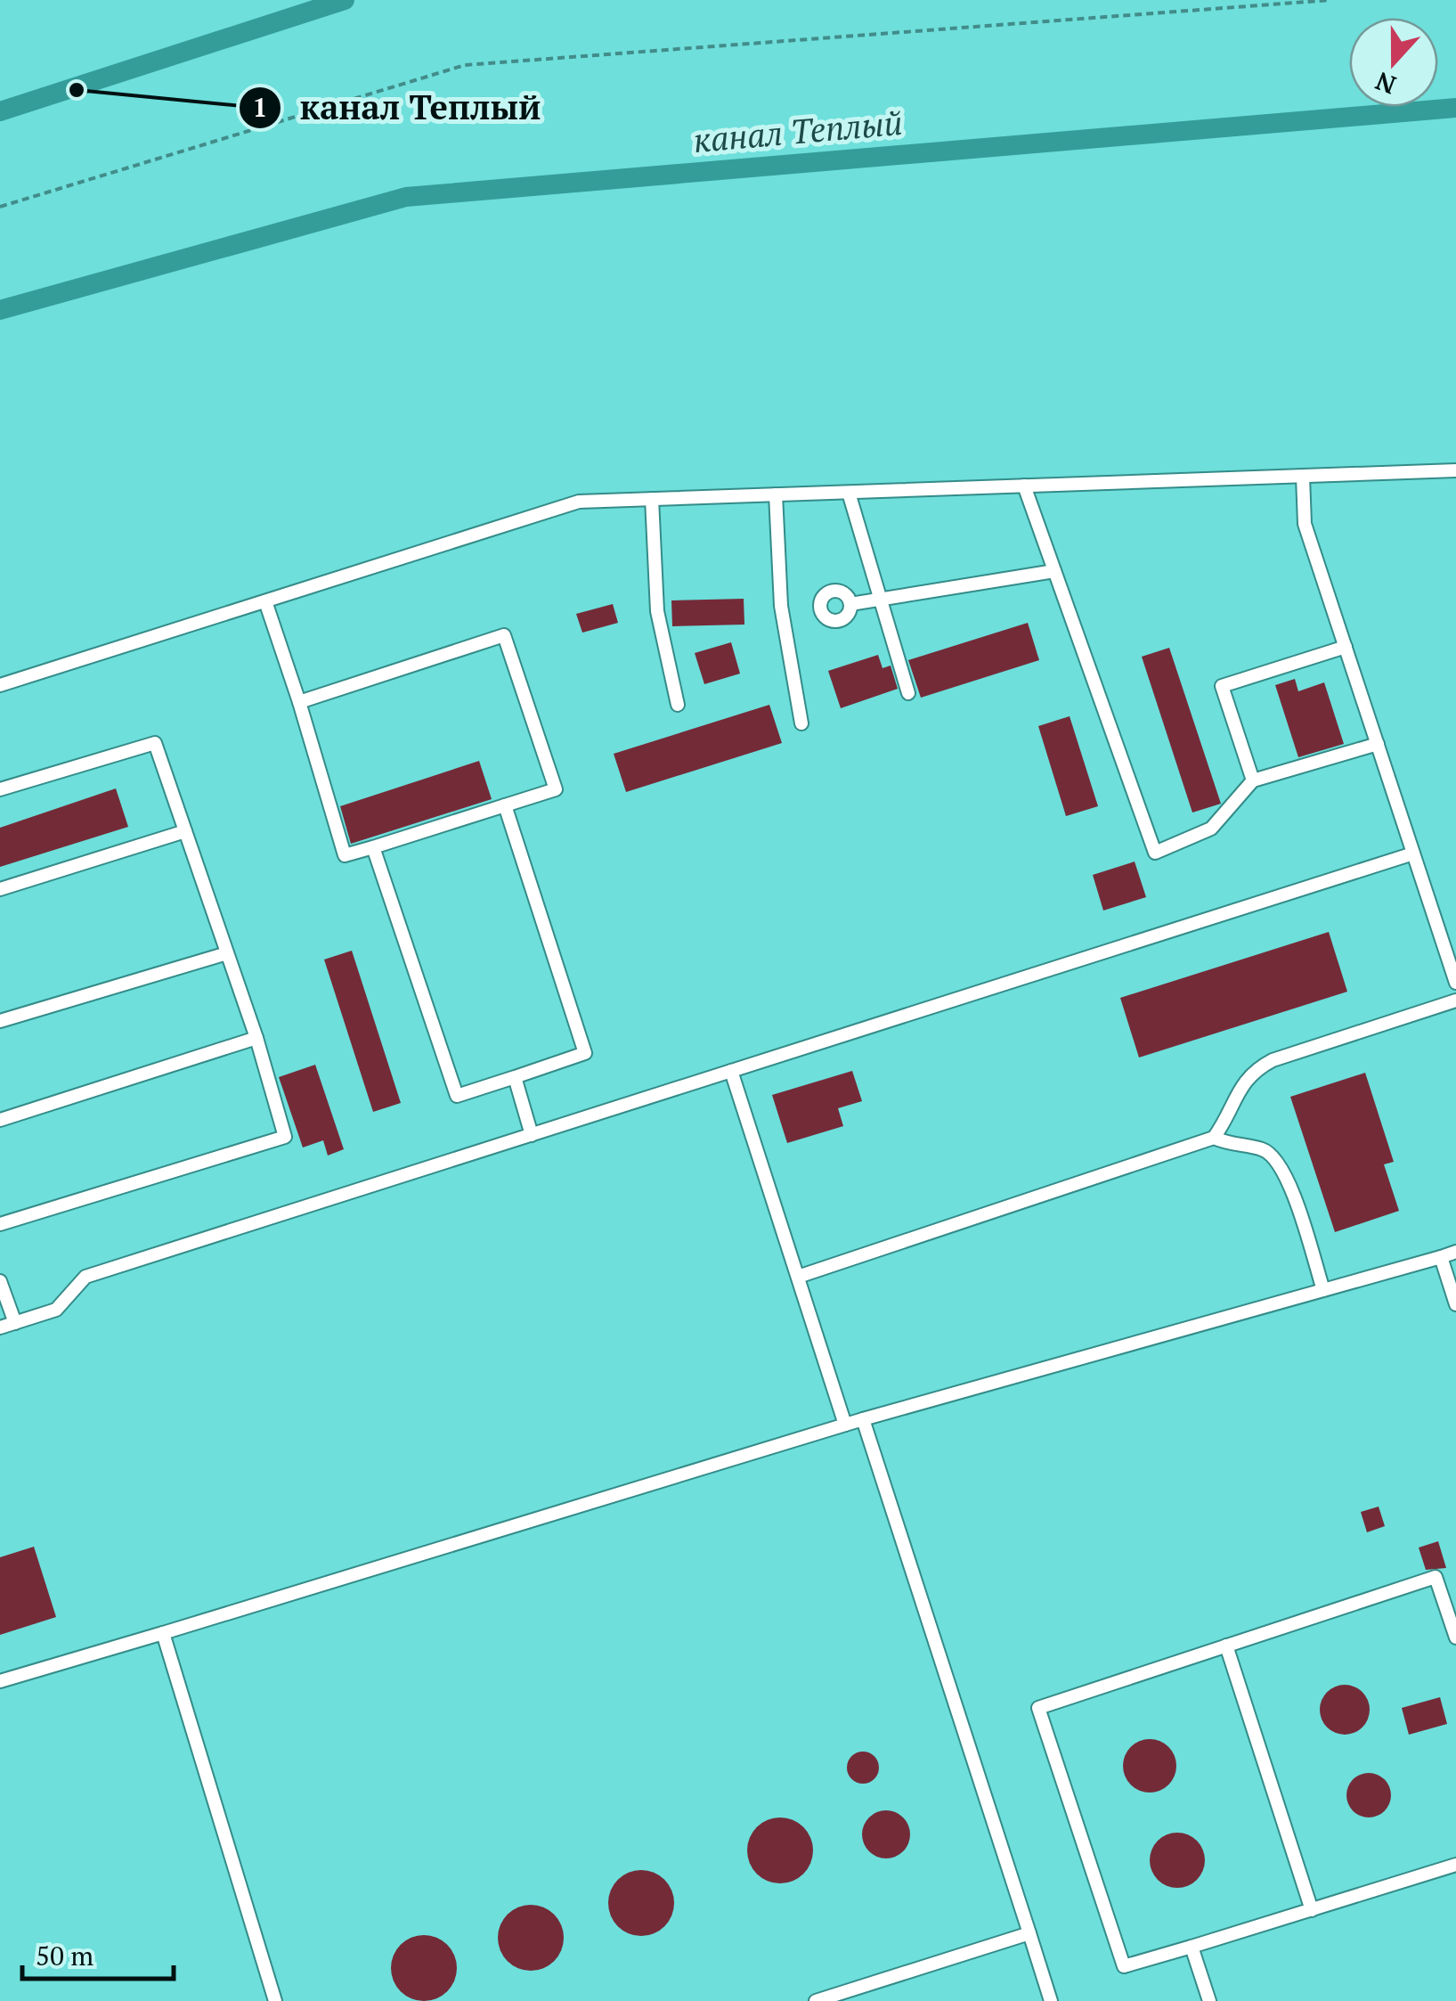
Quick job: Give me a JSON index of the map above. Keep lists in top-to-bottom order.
{
  "water": ["канал Теплый"],
  "places": ["канал Теплый"],
  "scale_bar": "50 m",
  "north": "bottom"
}
